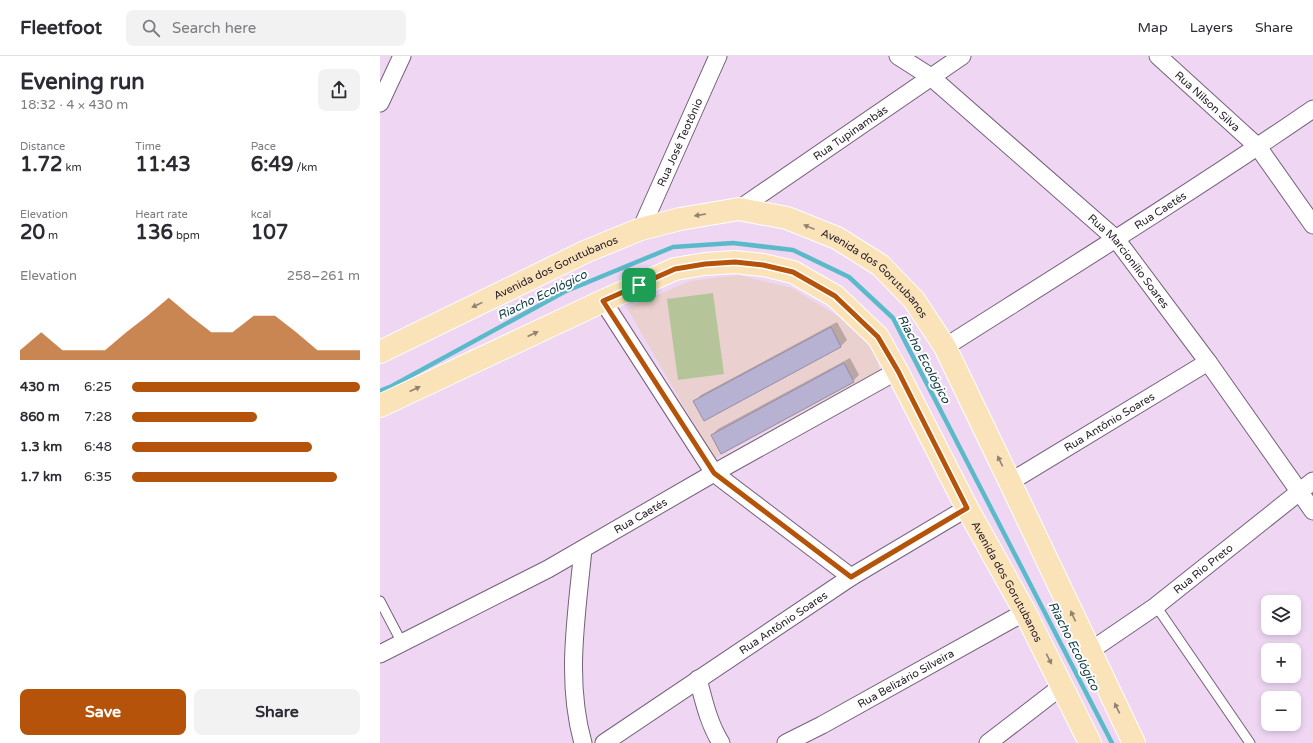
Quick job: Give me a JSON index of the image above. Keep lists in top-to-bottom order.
{
  "streets": {
    "main road": ["Avenida dos Gorutubanos"],
    "street": [
      "Rua Nilson Silva",
      "Rua Tupinambás",
      "Rua José Teotônio",
      "Rua Caetés",
      "Rua Marcionílio Soares",
      "Rua Antônio Soares",
      "Rua Rio Preto",
      "Rua Belizário Silveira"
    ]
  },
  "crossings": [
    ["Rua Nilson Silva", "Rua Caetés"],
    ["Rua Tupinambás", "Rua Marcionílio Soares"],
    ["Rua Tupinambás", "Avenida dos Gorutubanos"],
    ["Rua José Teotônio", "Avenida dos Gorutubanos"],
    ["Rua Caetés", "Rua Marcionílio Soares"],
    ["Rua Caetés", "Avenida dos Gorutubanos"],
    ["Rua Marcionílio Soares", "Rua Antônio Soares"],
    ["Rua Marcionílio Soares", "Rua Rio Preto"],
    ["Avenida dos Gorutubanos", "Rua Antônio Soares"],
    ["Avenida dos Gorutubanos", "Rua Rio Preto"],
    ["Avenida dos Gorutubanos", "Rua Belizário Silveira"]
  ],
  "water": ["Riacho Ecológico"],
  "page": {
    "header": "Fleetfoot",
    "search": "Search here",
    "nav": ["Map", "Layers", "Share"],
    "heading": ["Evening run", "18:32 · 4 × 430 m"],
    "stats": [
      ["Distance", "1.72 km"],
      ["Time", "11:43"],
      ["Pace", "6:49 /km"],
      ["Elevation", "20 m"],
      ["Heart rate", "136 bpm"],
      ["kcal", "107"]
    ],
    "chart": ["Elevation", "258–261 m"],
    "list": [
      {
        "name": "430 m",
        "note": "6:25"
      },
      {
        "name": "860 m",
        "note": "7:28"
      },
      {
        "name": "1.3 km",
        "note": "6:48"
      },
      {
        "name": "1.7 km",
        "note": "6:35"
      }
    ],
    "map_buttons": ["+", "−"],
    "buttons": ["Save", "Share"]
  }
}
